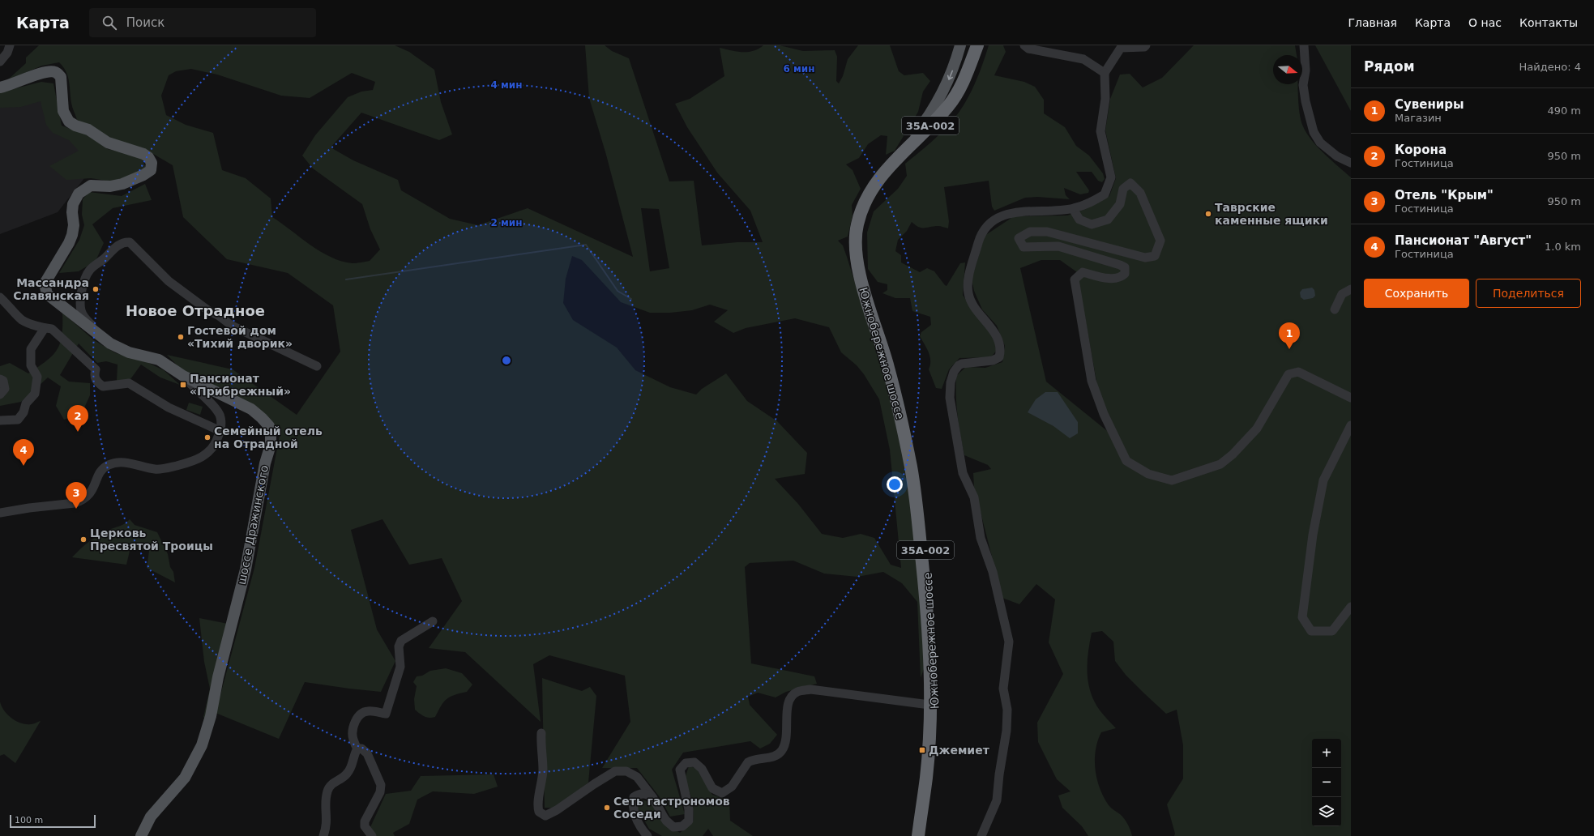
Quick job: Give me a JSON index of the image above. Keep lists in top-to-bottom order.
{
  "streets": {
    "highway": ["35А-002", "Южнобережное шоссе"],
    "main road": ["шоссе Дражинского"]
  },
  "districts": ["Новое Отрадное"],
  "places": {
    "other": [
      "Таврские каменные ящики",
      "Массандра Славянская",
      "Гостевой дом «Тихий дворик»",
      "Семейный отель на Отрадной",
      "Церковь Пресвятой Троицы",
      "Сеть гастрономов Соседи"
    ],
    "transit": ["Пансионат «Прибрежный»", "Джемиет"]
  },
  "scale_bar": "100 m",
  "north": "right",
  "page": {
    "header": "Карта",
    "search": "Поиск",
    "nav": [
      "Главная",
      "Карта",
      "О нас",
      "Контакты"
    ],
    "heading": ["Рядом", "Найдено: 4"],
    "list": [
      {
        "mark": "1",
        "name": "Сувениры",
        "note": "Магазин",
        "value": "490 m"
      },
      {
        "mark": "2",
        "name": "Корона",
        "note": "Гостиница",
        "value": "950 m"
      },
      {
        "mark": "3",
        "name": "Отель \"Крым\"",
        "note": "Гостиница",
        "value": "950 m"
      },
      {
        "mark": "4",
        "name": "Пансионат \"Август\"",
        "note": "Гостиница",
        "value": "1.0 km"
      }
    ],
    "buttons": ["Сохранить", "Поделиться"],
    "pins": [
      "1",
      "2",
      "4",
      "3"
    ],
    "map_buttons": ["+", "−"],
    "scale": "100 m"
  },
  "rings": ["6 мин", "4 мин", "2 мин"]
}
